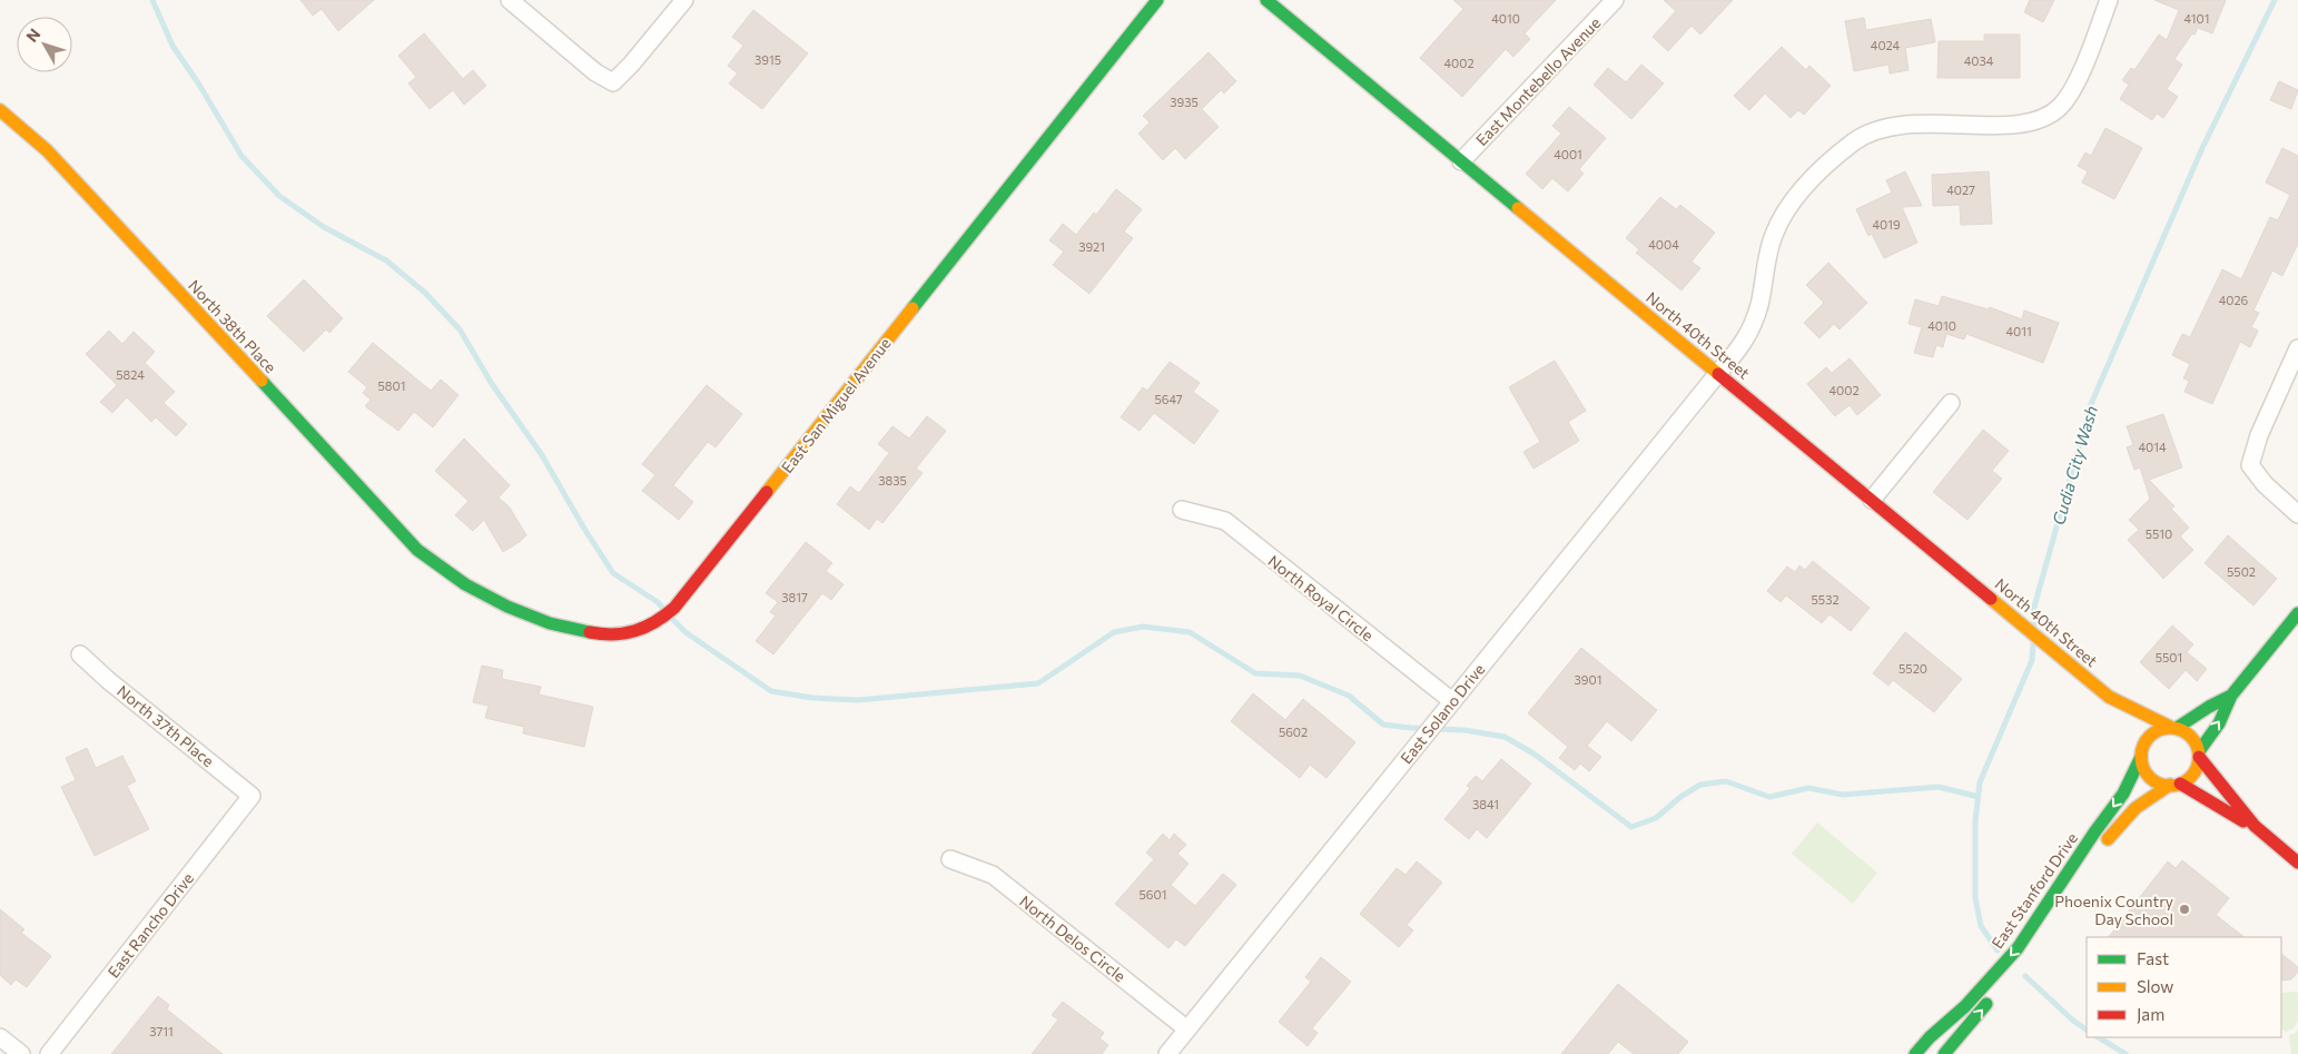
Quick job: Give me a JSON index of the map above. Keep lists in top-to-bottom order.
{
  "streets": {
    "street": [
      "East Montebello Avenue",
      "North 38th Place",
      "North 40th Street",
      "East San Miguel Avenue",
      "North Royal Circle",
      "East Solano Drive",
      "North 37th Place",
      "East Stanford Drive",
      "East Rancho Drive",
      "North Delos Circle"
    ]
  },
  "crossings": [
    ["East Montebello Avenue", "North 40th Street"],
    ["North 38th Place", "East San Miguel Avenue"],
    ["North 40th Street", "East Solano Drive"],
    ["North 40th Street", "East Stanford Drive"],
    ["North Royal Circle", "East Solano Drive"],
    ["East Solano Drive", "North Delos Circle"],
    ["North 37th Place", "East Rancho Drive"]
  ],
  "water": ["Cudia City Wash"],
  "places": ["Phoenix Country Day School"],
  "house_numbers": [
    "4010",
    "4101",
    "4024",
    "3915",
    "4034",
    "4002",
    "3935",
    "4001",
    "4027",
    "4019",
    "4004",
    "3921",
    "4026",
    "4010",
    "4011",
    "5824",
    "5801",
    "4002",
    "5647",
    "4014",
    "3835",
    "5510",
    "5502",
    "3817",
    "5532",
    "5501",
    "5520",
    "3901",
    "5602",
    "3841",
    "5601",
    "3711"
  ],
  "legend": ["Fast", "Slow", "Jam"],
  "north": "top left"
}
